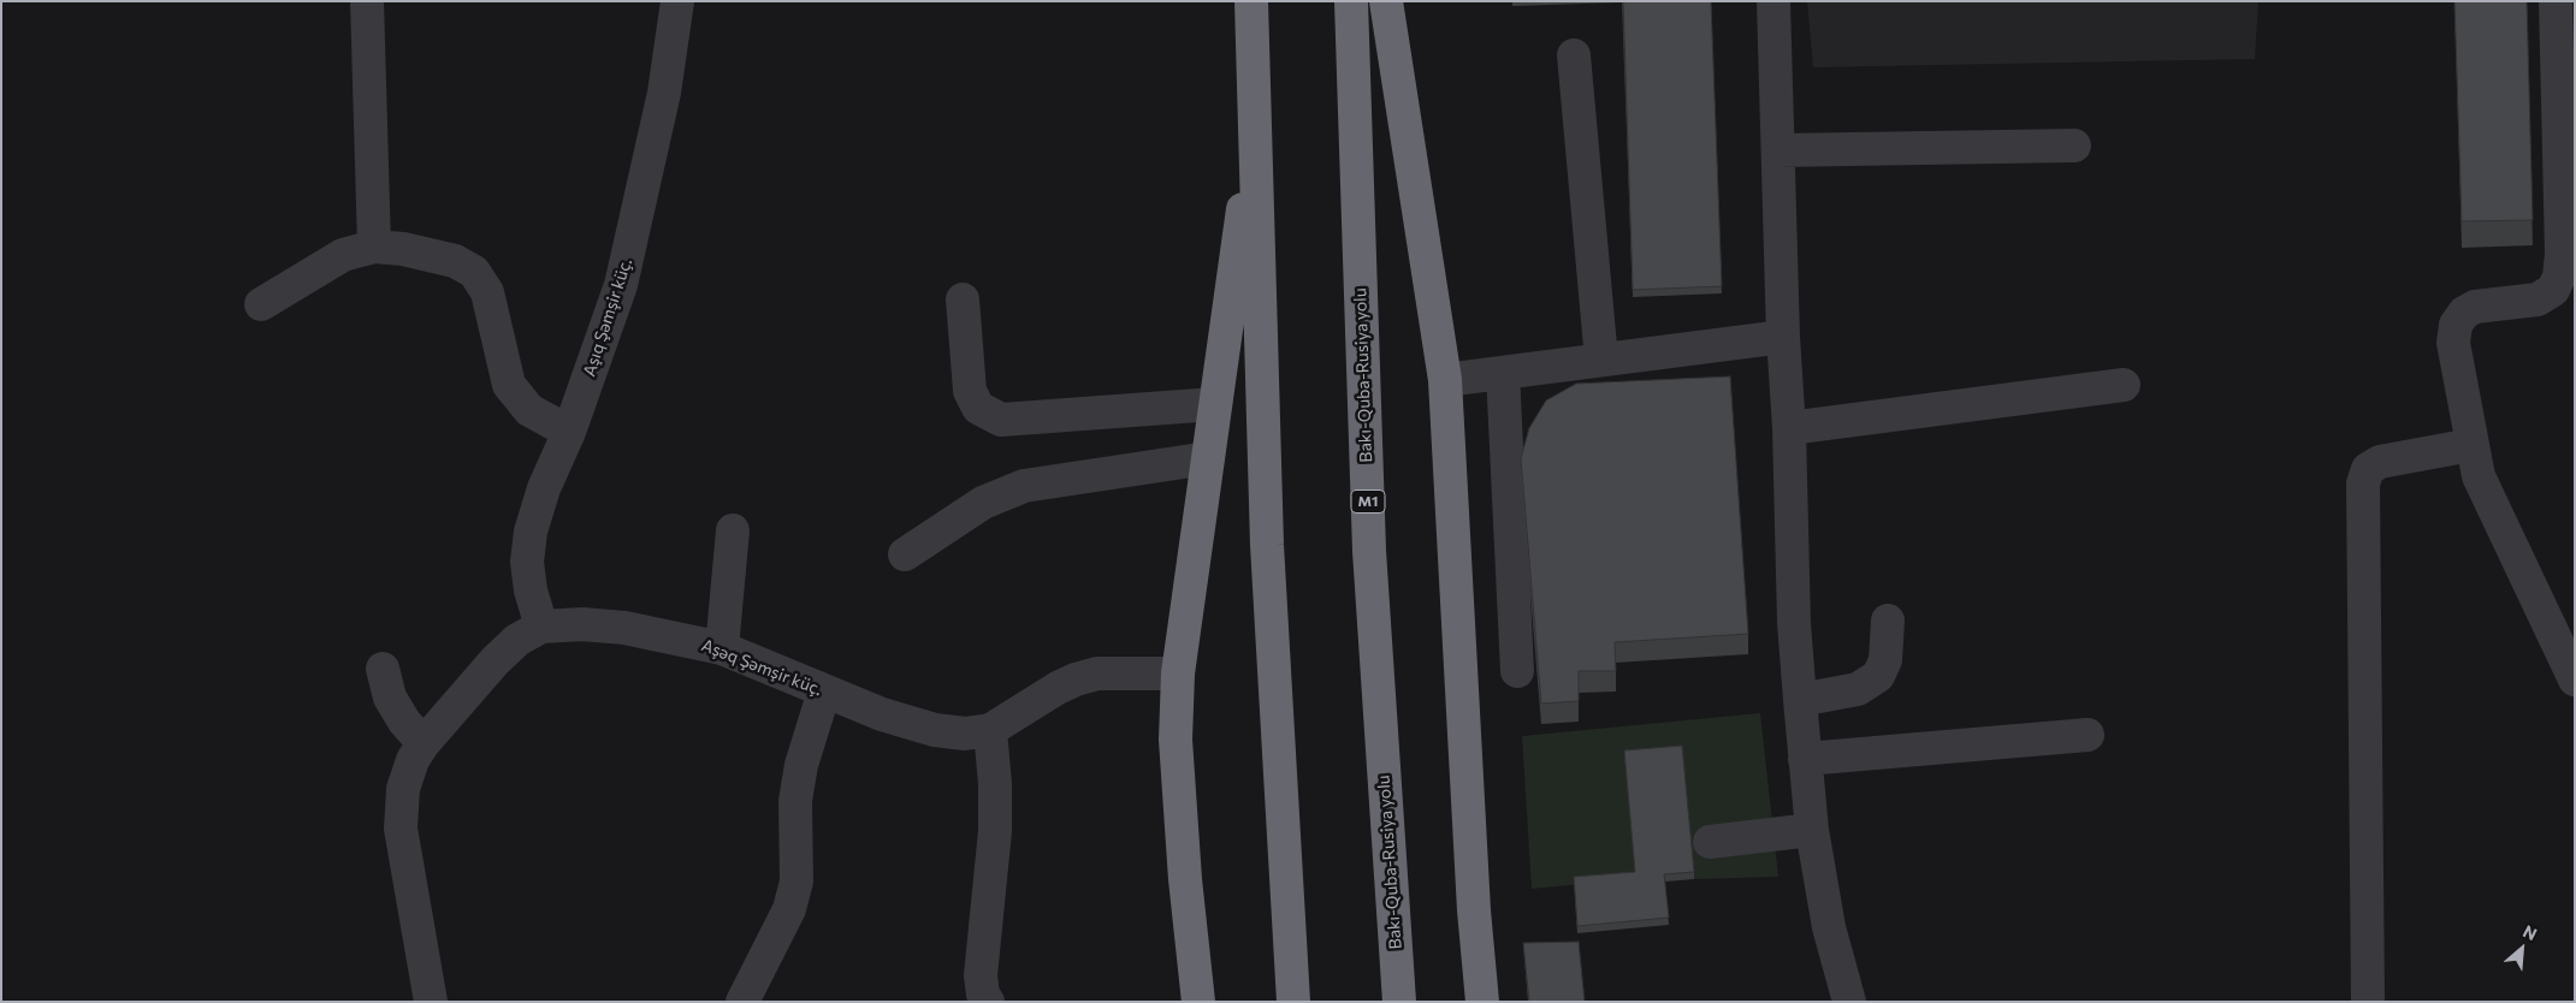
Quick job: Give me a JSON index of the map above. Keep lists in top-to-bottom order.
{
  "streets": {
    "highway": ["Bakı-Quba-Rusiya yolu", "M1"],
    "street": ["Aşıq Şəmşir küç.", "Aşəq Şəmşir küç."]
  },
  "crossings": [
    ["Aşıq Şəmşir küç.", "Aşəq Şəmşir küç."]
  ],
  "north": "top right"
}
